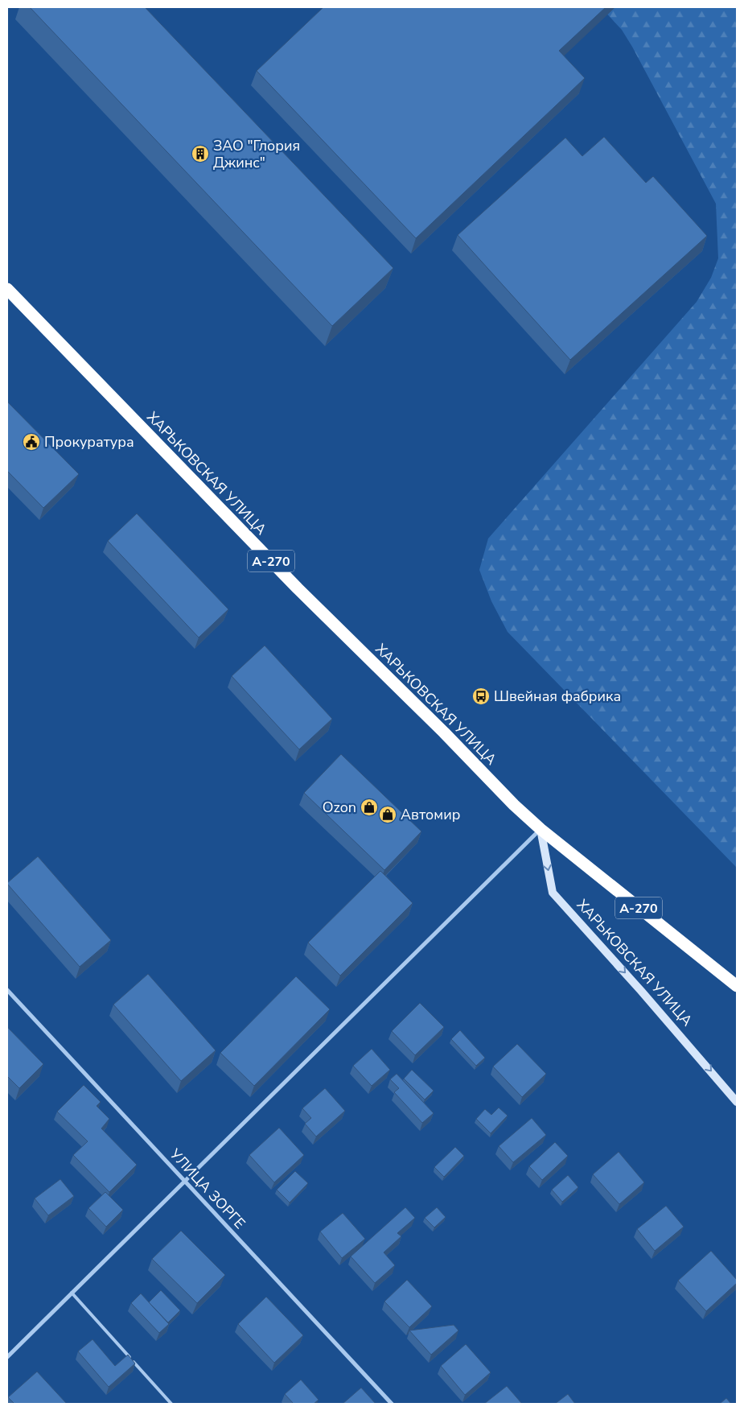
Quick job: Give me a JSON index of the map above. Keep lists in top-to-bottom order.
{
  "streets": {
    "highway": ["ХАРЬКОВСКАЯ УЛИЦА", "А-270"],
    "street": ["УЛИЦА ЗОРГЕ"]
  },
  "places": {
    "building": ["ЗАО \"Глория Джинс\""],
    "public building": ["Прокуратура"],
    "bus stop": ["Швейная фабрика"],
    "shop": ["Ozon", "Автомир"]
  }
}
